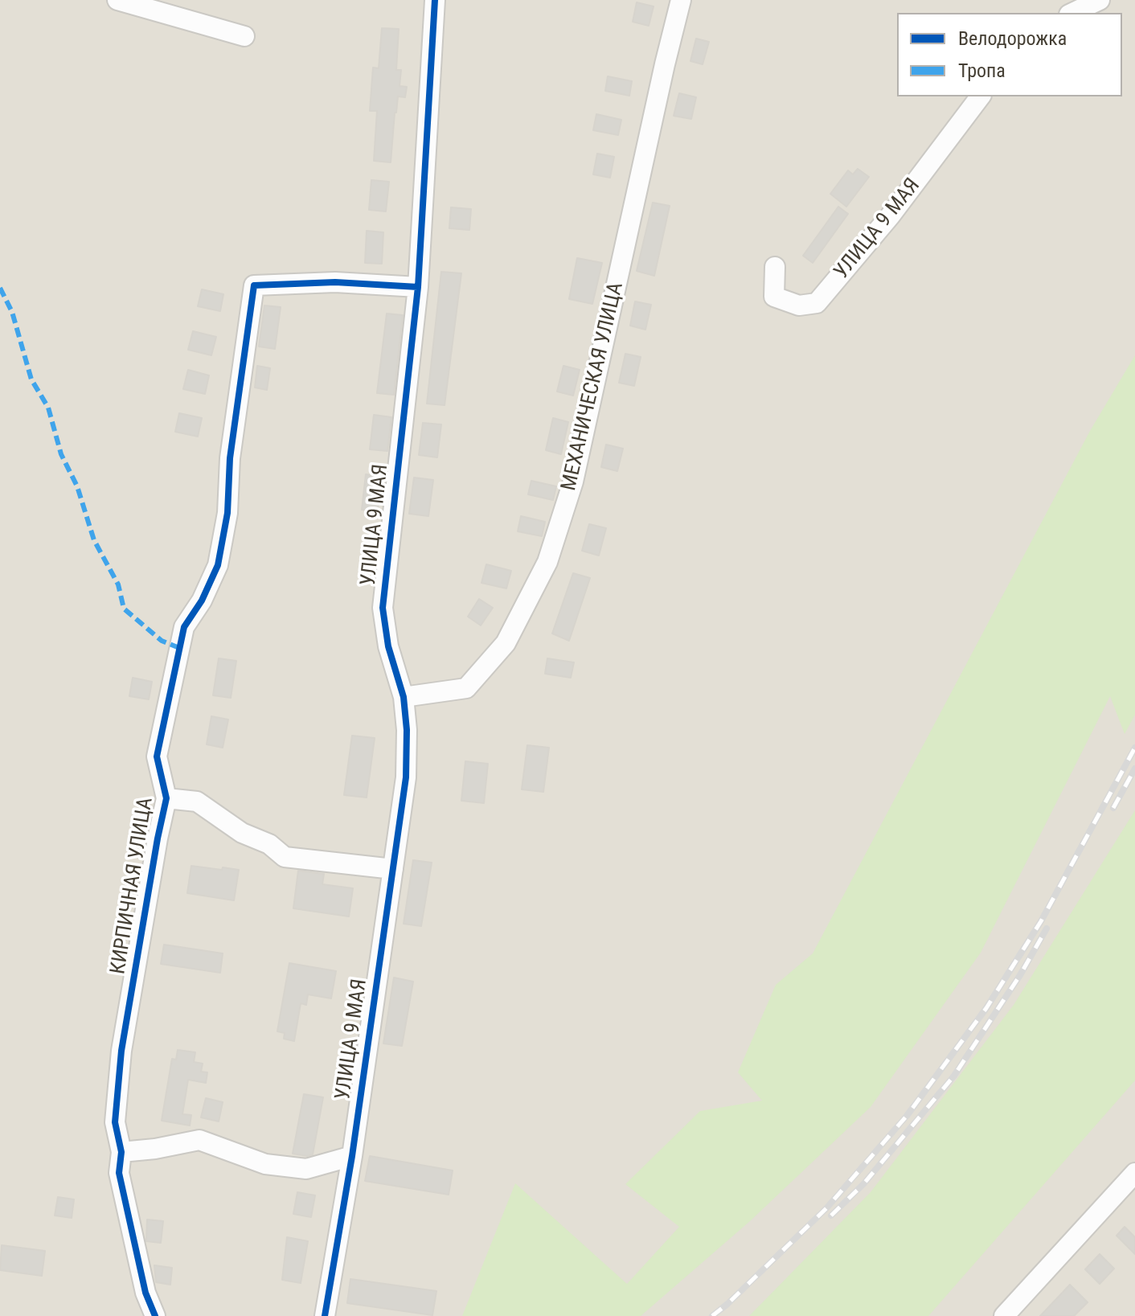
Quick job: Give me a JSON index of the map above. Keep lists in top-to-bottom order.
{
  "streets": {
    "street": ["УЛИЦА 9 МАЯ", "МЕХАНИЧЕСКАЯ УЛИЦА", "КИРПИЧНАЯ УЛИЦА"]
  },
  "crossings": [
    ["УЛИЦА 9 МАЯ", "МЕХАНИЧЕСКАЯ УЛИЦА"],
    ["УЛИЦА 9 МАЯ", "КИРПИЧНАЯ УЛИЦА"]
  ],
  "legend": ["Велодорожка", "Тропа"]
}
